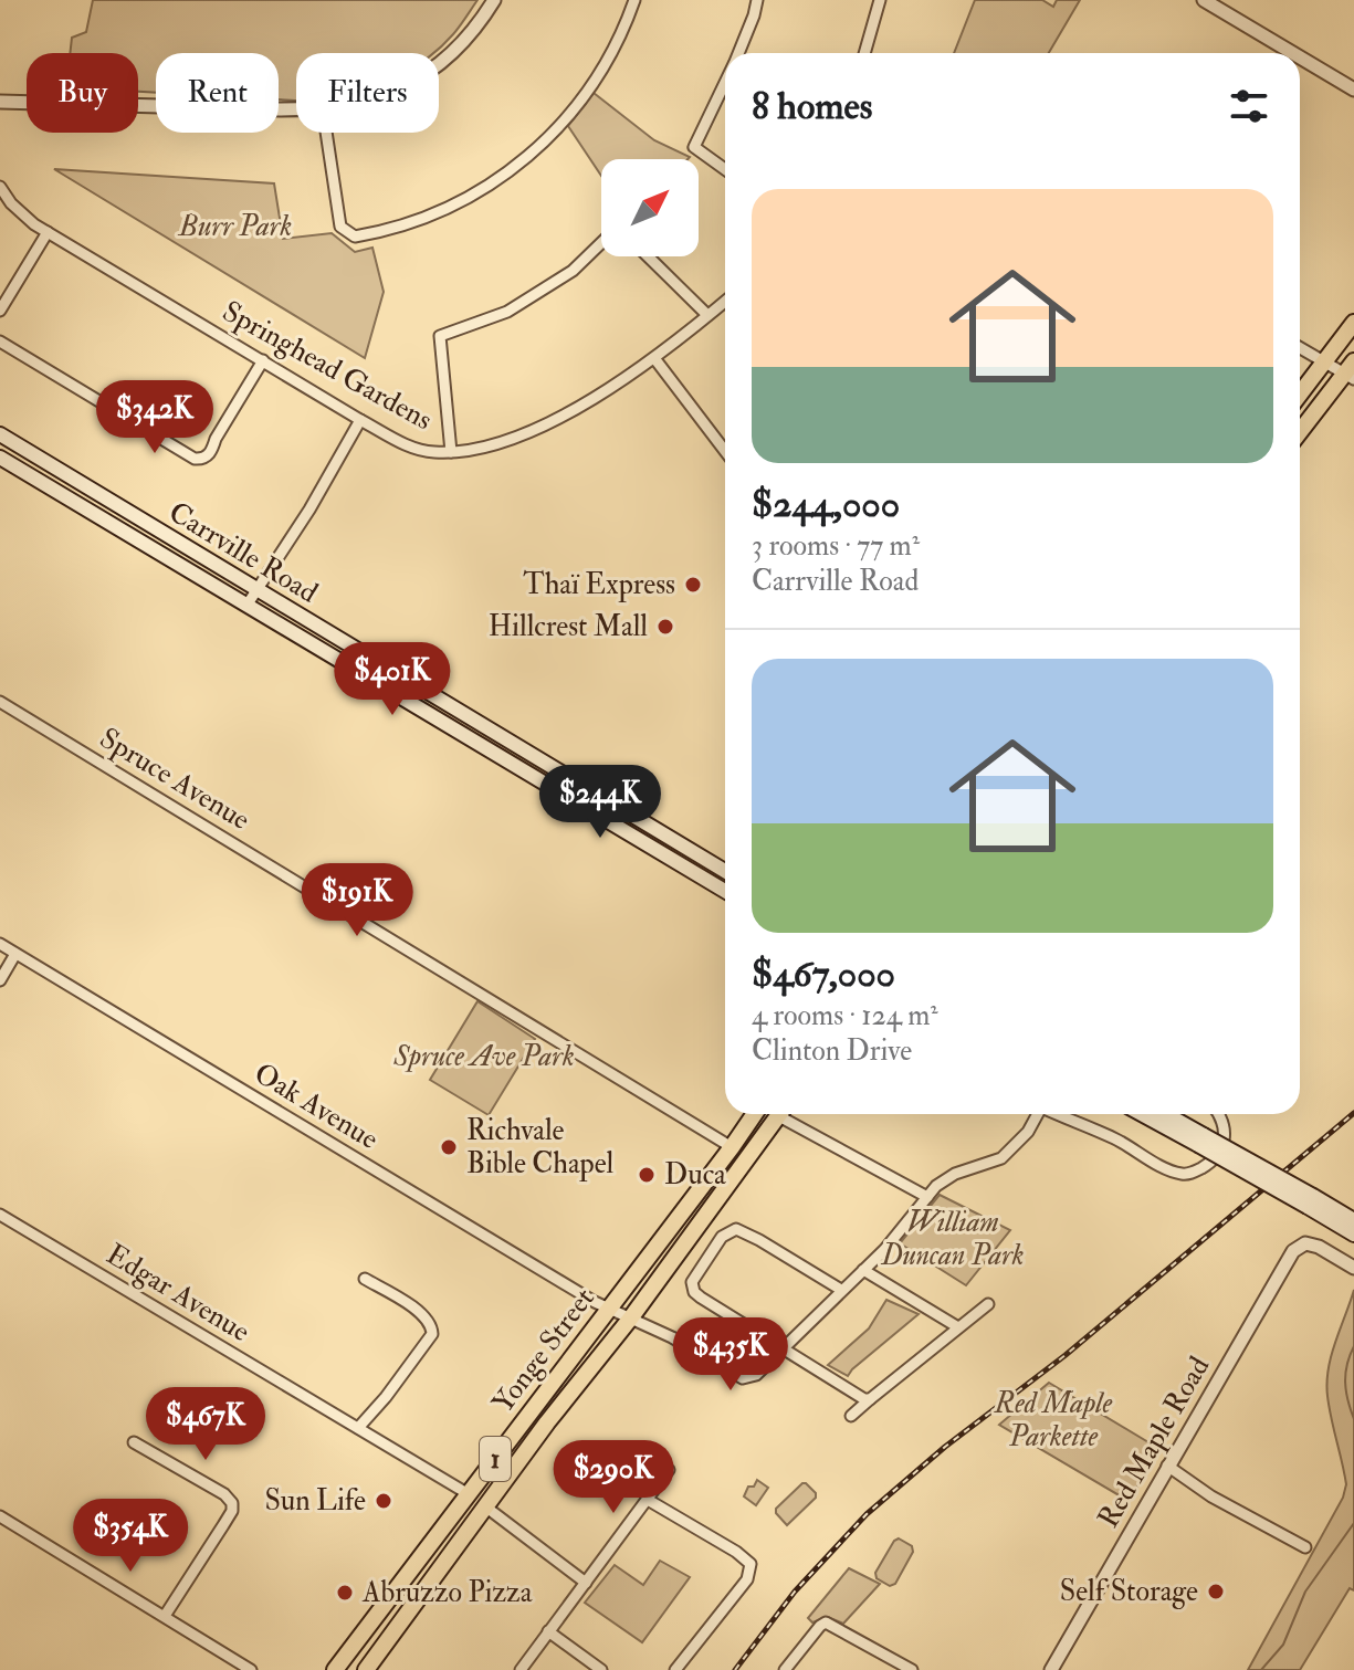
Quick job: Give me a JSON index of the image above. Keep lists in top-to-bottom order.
{
  "streets": {
    "main road": ["Carrville Road", "Yonge Street", "1"],
    "street": [
      "Springhead Gardens",
      "Spruce Avenue",
      "Oak Avenue",
      "Edgar Avenue",
      "Red Maple Road"
    ]
  },
  "crossings": [
    ["Spruce Avenue", "Yonge Street"],
    ["Oak Avenue", "Yonge Street"],
    ["Edgar Avenue", "Yonge Street"]
  ],
  "parks": [
    "Burr Park",
    "Spruce Ave Park",
    "William Duncan Park",
    "Red Maple Parkette"
  ],
  "places": [
    "Thaï Express",
    "Hillcrest Mall",
    "Richvale Bible Chapel",
    "Duca",
    "Sun Life",
    "Self Storage",
    "Abruzzo Pizza"
  ],
  "north": "top right",
  "page": {
    "chip": ["Buy", "Rent", "Filters"],
    "heading": "8 homes",
    "list": [
      {
        "name": "$244,000",
        "note": "3 rooms · 77 m² · Carrville Road"
      },
      {
        "name": "$467,000",
        "note": "4 rooms · 124 m² · Clinton Drive"
      }
    ],
    "price": [
      "$342K",
      "$401K",
      "$244K",
      "$191K",
      "$435K",
      "$467K",
      "$290K",
      "$354K"
    ]
  }
}
